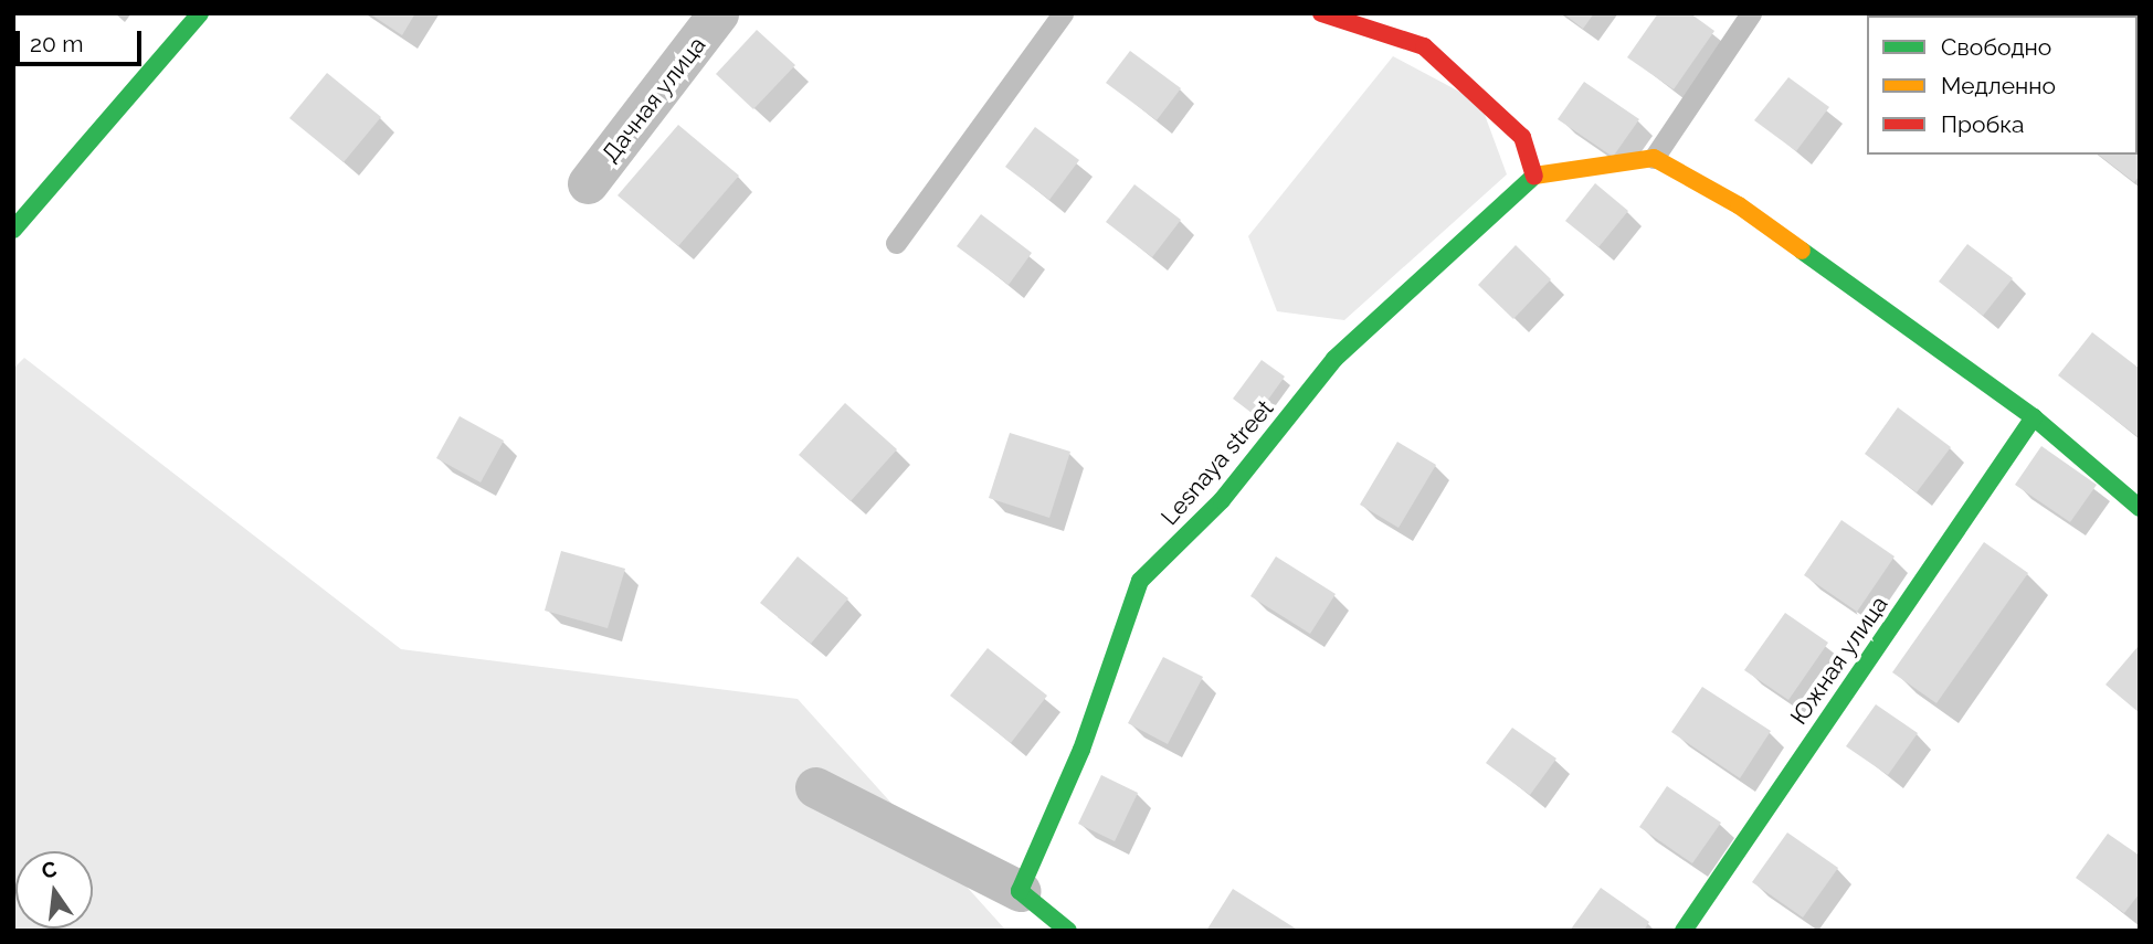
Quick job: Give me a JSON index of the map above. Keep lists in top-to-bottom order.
{
  "streets": {
    "street": ["Дачная улица", "Lesnaya street", "Южная улица"]
  },
  "legend": ["Свободно", "Медленно", "Пробка"],
  "scale_bar": "20 m",
  "north": "top"
}
